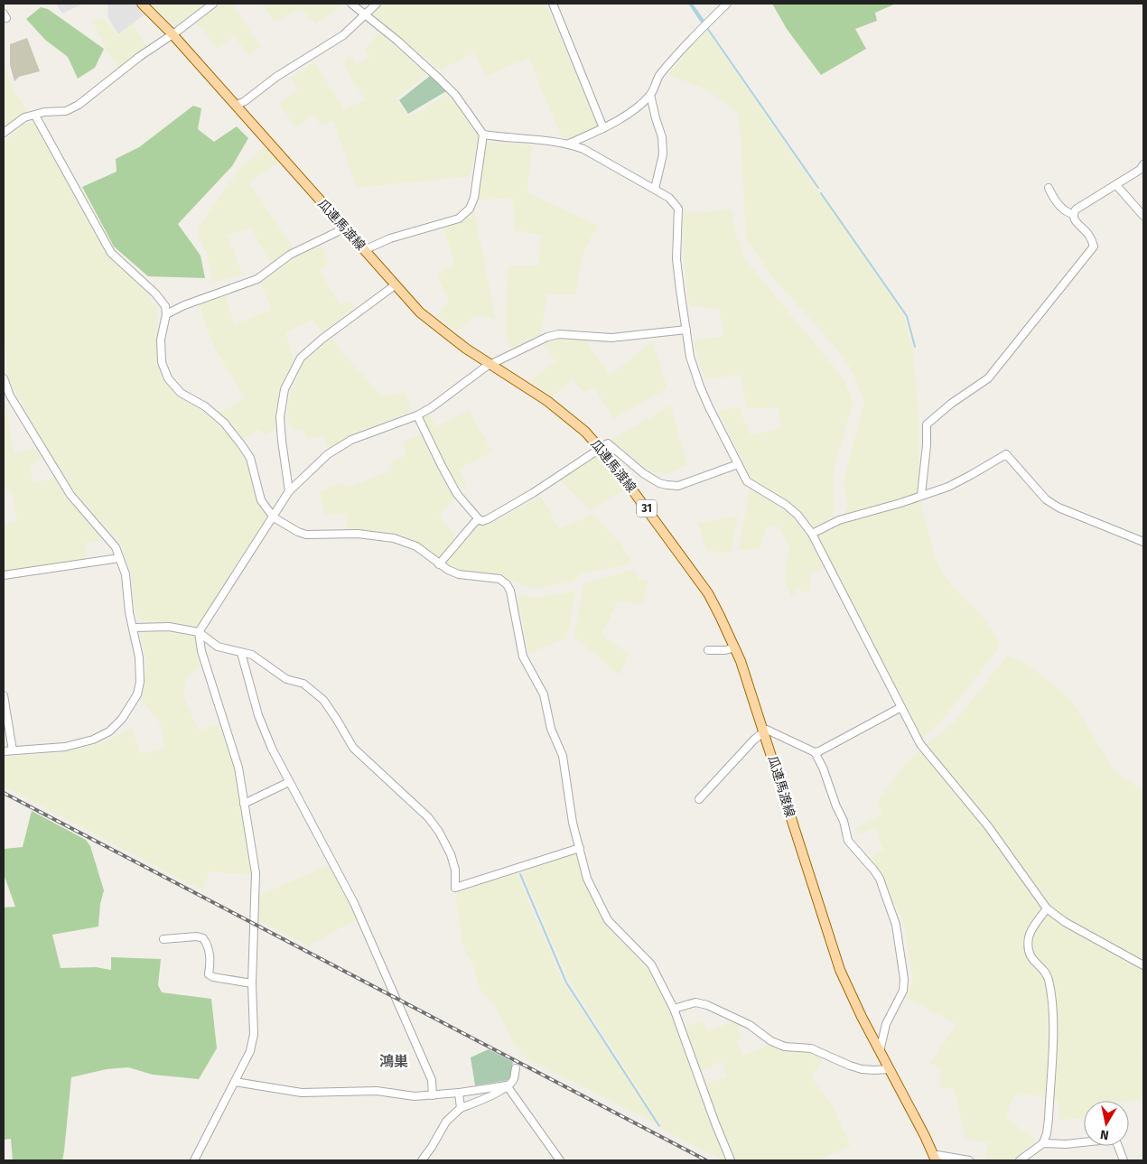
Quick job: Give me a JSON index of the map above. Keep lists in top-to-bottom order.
{
  "streets": {
    "main road": ["瓜連馬渡線", "31"]
  },
  "districts": ["鴻巣"],
  "north": "bottom"
}
